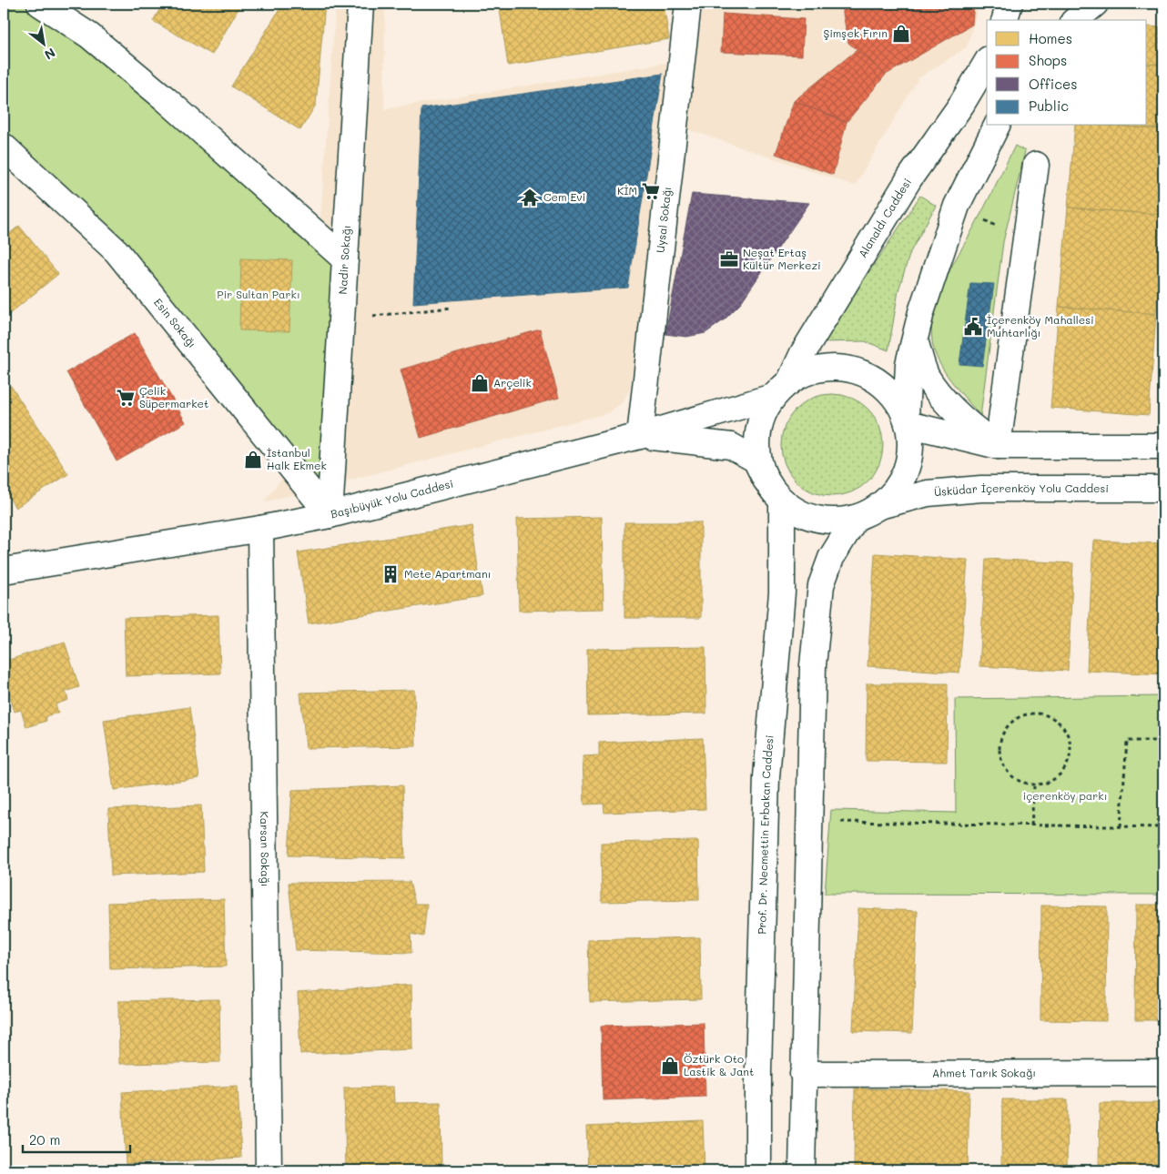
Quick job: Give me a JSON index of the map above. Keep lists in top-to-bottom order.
{
  "streets": {
    "main road": [
      "Alanaldı Caddesi",
      "Uysal Sokağı",
      "Nadir Sokağı",
      "Esin Sokağı",
      "Üsküdar İçerenköy Yolu Caddesi",
      "Başıbüyük Yolu Caddesi",
      "Prof. Dr. Necmettin Erbakan Caddesi",
      "Karsan Sokağı",
      "Ahmet Tarık Sokağı"
    ]
  },
  "crossings": [
    ["Alanaldı Caddesi", "Üsküdar İçerenköy Yolu Caddesi"],
    ["Alanaldı Caddesi", "Başıbüyük Yolu Caddesi"],
    ["Alanaldı Caddesi", "Prof. Dr. Necmettin Erbakan Caddesi"],
    ["Uysal Sokağı", "Başıbüyük Yolu Caddesi"],
    ["Nadir Sokağı", "Esin Sokağı"],
    ["Nadir Sokağı", "Başıbüyük Yolu Caddesi"],
    ["Esin Sokağı", "Başıbüyük Yolu Caddesi"],
    ["Üsküdar İçerenköy Yolu Caddesi", "Başıbüyük Yolu Caddesi"],
    ["Üsküdar İçerenköy Yolu Caddesi", "Prof. Dr. Necmettin Erbakan Caddesi"],
    ["Başıbüyük Yolu Caddesi", "Prof. Dr. Necmettin Erbakan Caddesi"],
    ["Başıbüyük Yolu Caddesi", "Karsan Sokağı"]
  ],
  "parks": ["Pir Sultan Parkı", "içerenköy parkı"],
  "places": {
    "shop": [
      "Şimşek Fırın",
      "Arçelik",
      "İstanbul Halk Ekmek",
      "Öztürk Oto Lastik & Jant"
    ],
    "supermarket": ["KİM", "Çelik Süpermarket"],
    "temple": ["Cem Evi"],
    "office": ["Neşat Ertaş Kültür Merkezi"],
    "public building": ["İçerenköy Mahallesi Muhtarlığı"],
    "building": ["Mete Apartmanı"]
  },
  "legend": [
    "Homes",
    "Shops",
    "Offices",
    "Public"
  ],
  "scale_bar": "20 m",
  "north": "bottom right"
}
